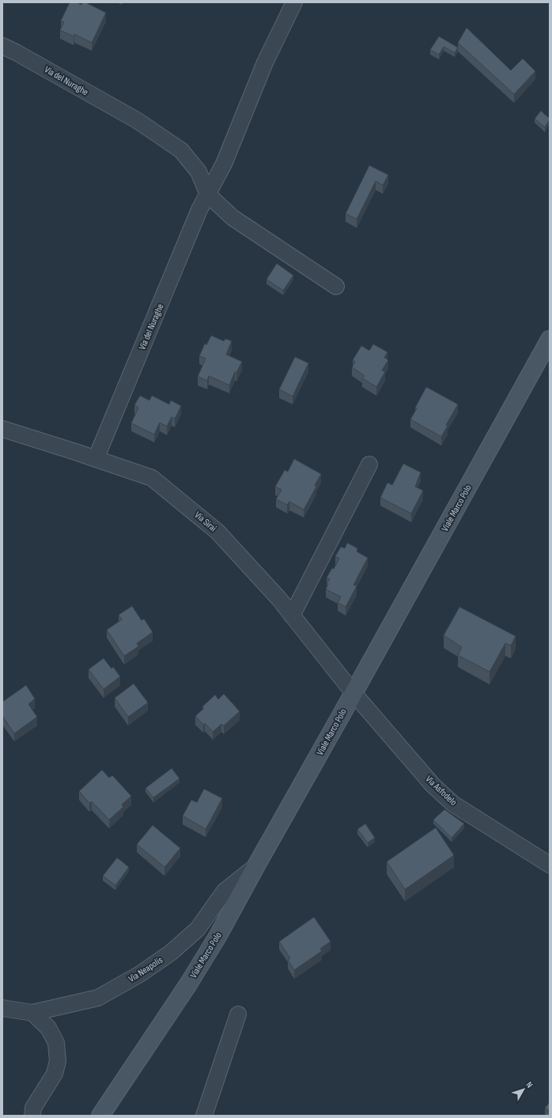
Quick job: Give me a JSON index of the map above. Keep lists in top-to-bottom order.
{
  "streets": {
    "main road": ["Viale Marco Polo"],
    "street": [
      "Via del Nuraghe",
      "Via Sirai",
      "Via Asfodelo",
      "Via Neapolis"
    ]
  },
  "crossings": [
    ["Via del Nuraghe", "Via Sirai"],
    ["Viale Marco Polo", "Via Sirai"],
    ["Viale Marco Polo", "Via Asfodelo"],
    ["Viale Marco Polo", "Via Neapolis"],
    ["Via Sirai", "Via Asfodelo"]
  ],
  "north": "top right"
}
